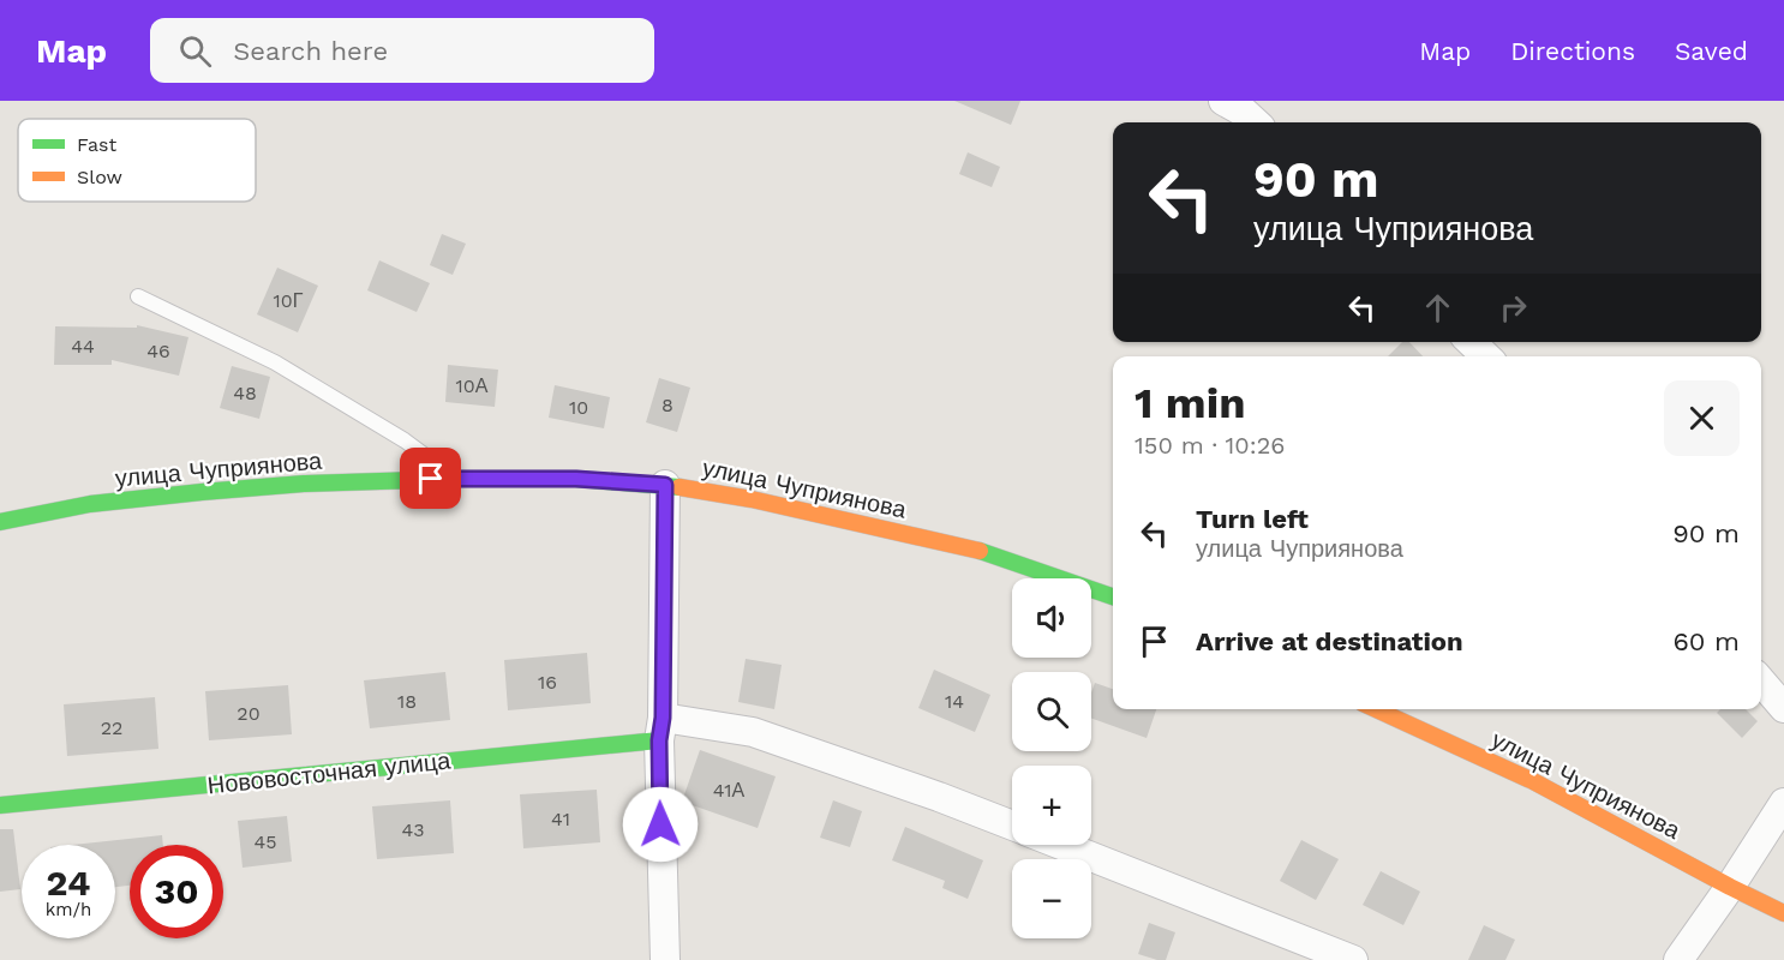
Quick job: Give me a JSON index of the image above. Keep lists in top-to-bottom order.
{
  "streets": {
    "street": ["улица Чуприянова", "Нововосточная улица"]
  },
  "house_numbers": [
    "10Г",
    "44",
    "46",
    "10А",
    "48",
    "8",
    "10",
    "16",
    "18",
    "14",
    "20",
    "22",
    "41А",
    "41",
    "43",
    "45"
  ],
  "legend": ["Fast", "Slow"],
  "page": {
    "header": "Map",
    "search": "Search here",
    "nav": ["Map", "Directions", "Saved"],
    "turn": ["90 m", "улица Чуприянова"],
    "heading": ["1 min", "150 m · 10:26"],
    "list": [
      {
        "name": "Turn left",
        "note": "улица Чуприянова",
        "value": "90 m"
      },
      {
        "name": "Arrive at destination",
        "value": "60 m"
      }
    ],
    "map_buttons": ["+", "−"],
    "speed": "24 km/h",
    "limit": "30"
  }
}
